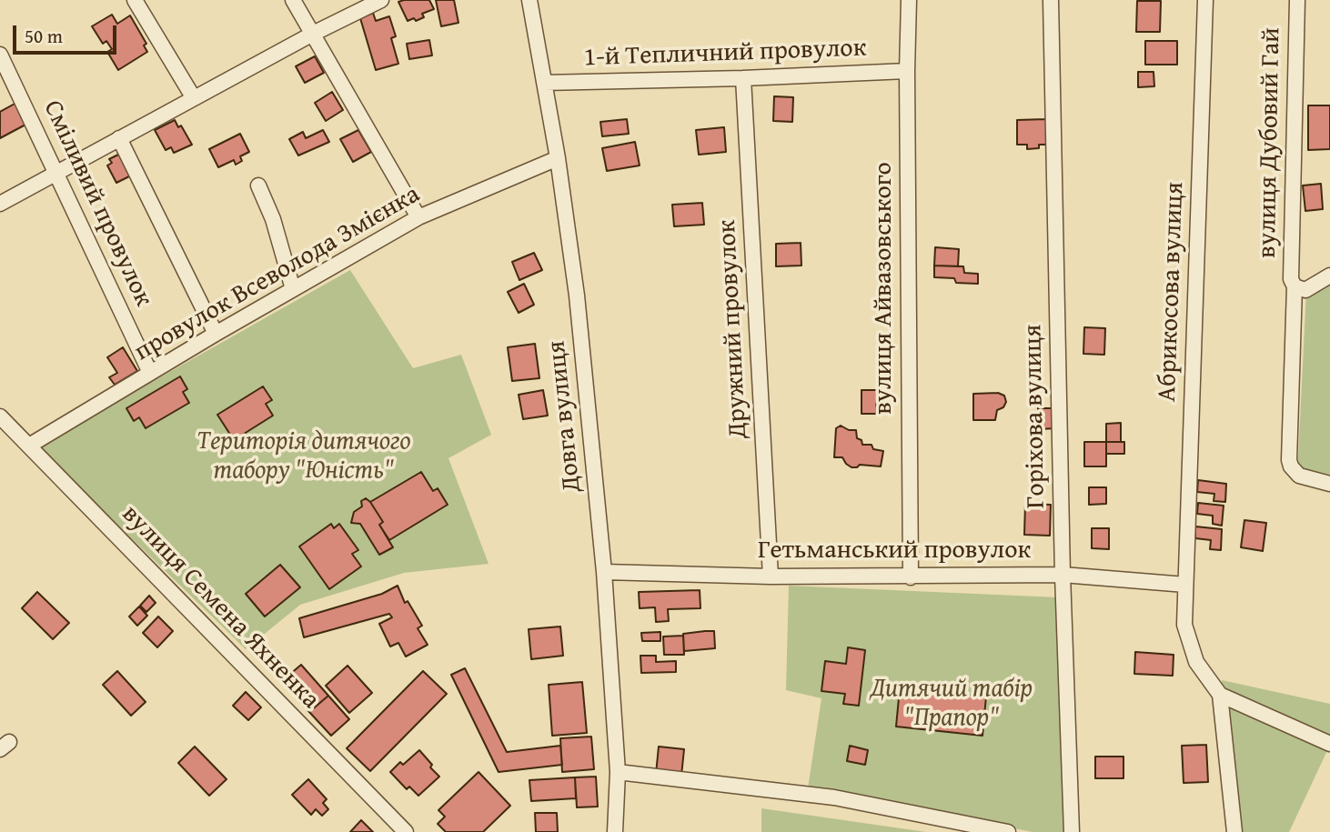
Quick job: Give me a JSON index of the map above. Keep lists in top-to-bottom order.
{
  "streets": {
    "street": [
      "1-й Тепличний провулок",
      "вулиця Дубовий Гай",
      "Сміливий провулок",
      "провулок Всеволода Змієнка",
      "вулиця Айвазовського",
      "Абрикосова вулиця",
      "Дружний провулок",
      "Довга вулиця",
      "Горіхова вулиця",
      "Гетьманський провулок",
      "вулиця Семена Яхненка"
    ]
  },
  "crossings": [
    ["1-й Тепличний провулок", "вулиця Айвазовського"],
    ["1-й Тепличний провулок", "Дружний провулок"],
    ["1-й Тепличний провулок", "Довга вулиця"],
    ["Сміливий провулок", "провулок Всеволода Змієнка"],
    ["провулок Всеволода Змієнка", "Довга вулиця"],
    ["провулок Всеволода Змієнка", "вулиця Семена Яхненка"],
    ["вулиця Айвазовського", "Гетьманський провулок"],
    ["Абрикосова вулиця", "Гетьманський провулок"],
    ["Дружний провулок", "Гетьманський провулок"],
    ["Довга вулиця", "Гетьманський провулок"],
    ["Горіхова вулиця", "Гетьманський провулок"]
  ],
  "parks": ["Територія дитячого табору \"Юність\"", "Дитячий табір \"Прапор\""],
  "scale_bar": "50 m"
}
